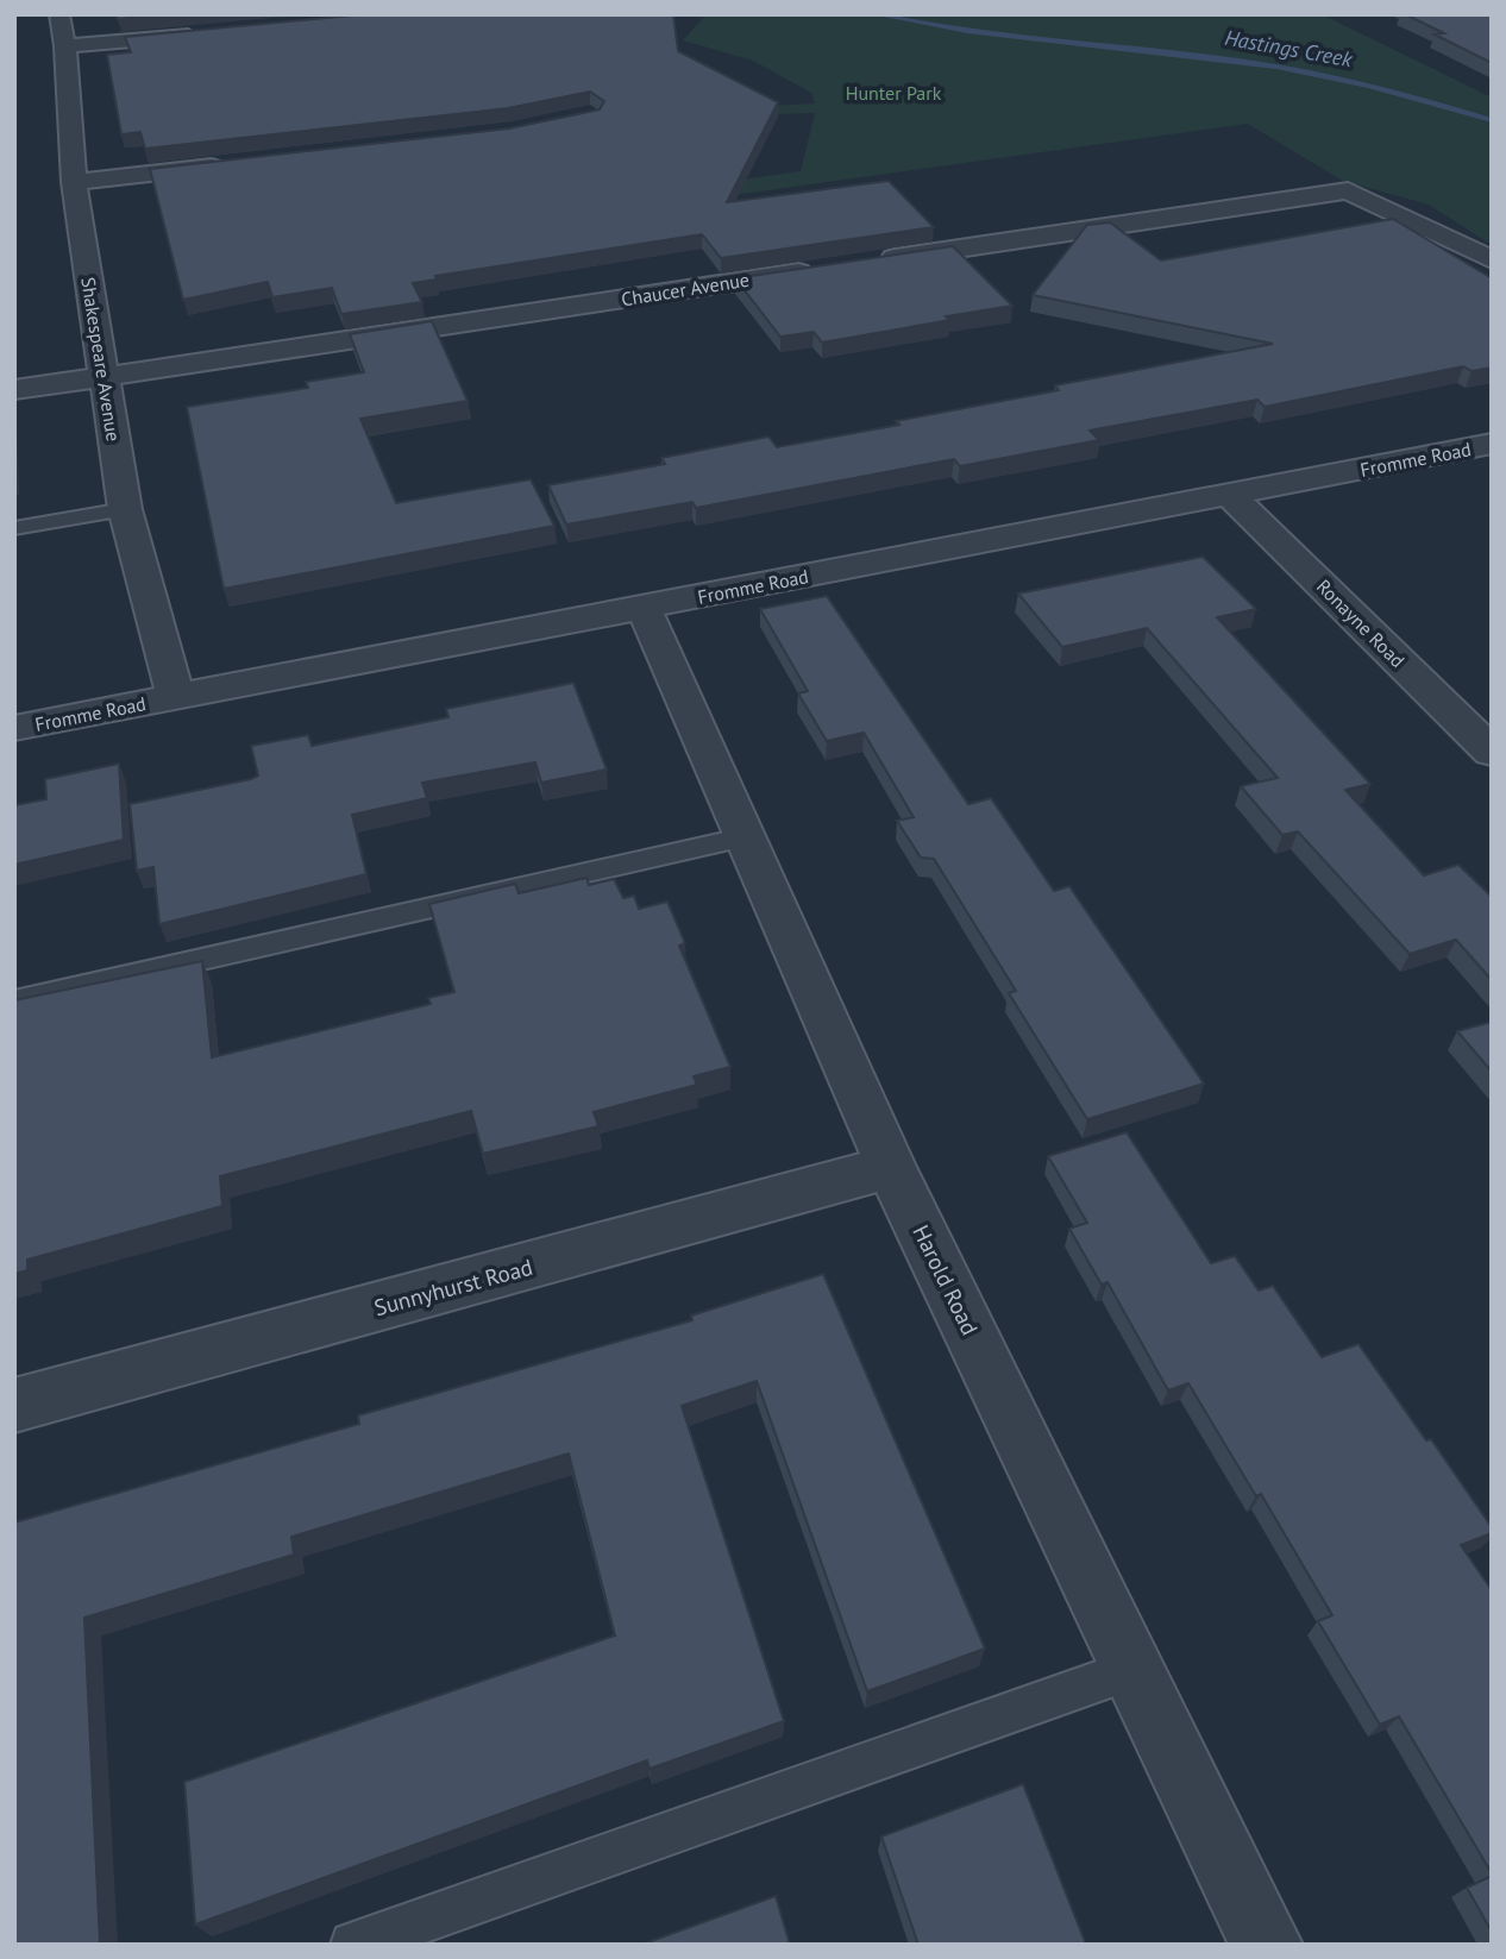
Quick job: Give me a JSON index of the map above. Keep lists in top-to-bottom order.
{
  "streets": {
    "street": [
      "Chaucer Avenue",
      "Shakespeare Avenue",
      "Fromme Road",
      "Ronayne Road",
      "Harold Road",
      "Sunnyhurst Road"
    ]
  },
  "crossings": [
    ["Chaucer Avenue", "Shakespeare Avenue"],
    ["Shakespeare Avenue", "Fromme Road"],
    ["Fromme Road", "Ronayne Road"],
    ["Fromme Road", "Harold Road"],
    ["Harold Road", "Sunnyhurst Road"]
  ],
  "water": ["Hastings Creek"],
  "parks": ["Hunter Park"]
}
